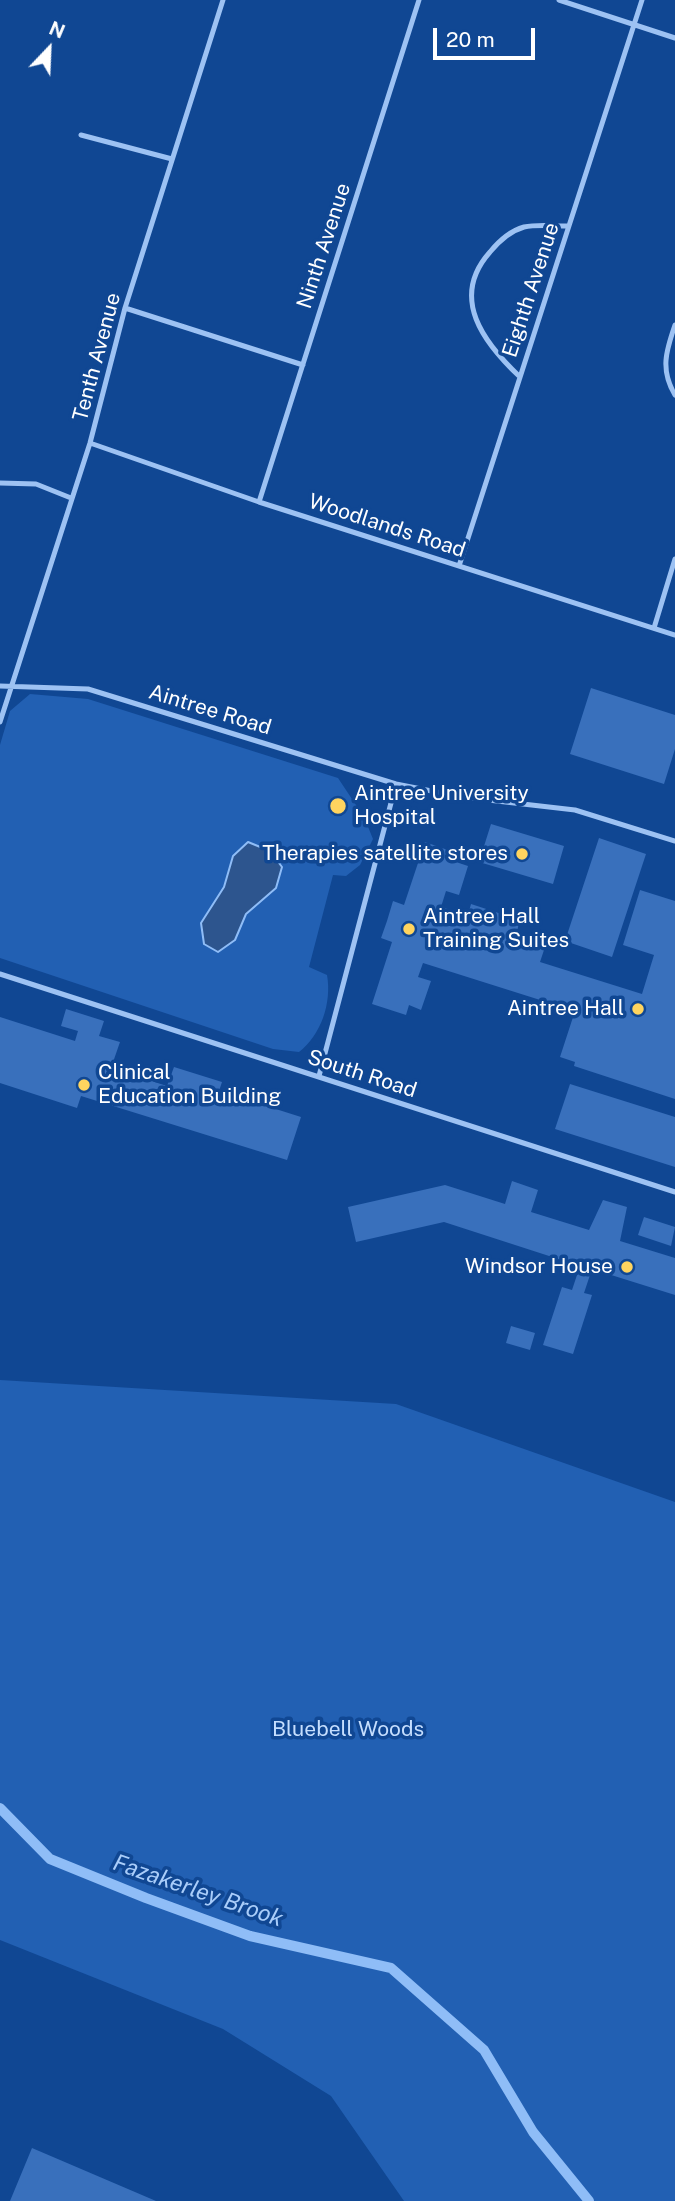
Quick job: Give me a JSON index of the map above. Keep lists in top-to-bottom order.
{
  "streets": {
    "lane": [
      "Ninth Avenue",
      "Eighth Avenue",
      "Tenth Avenue",
      "Woodlands Road",
      "Aintree Road",
      "South Road"
    ]
  },
  "crossings": [
    ["Ninth Avenue", "Woodlands Road"],
    ["Eighth Avenue", "Woodlands Road"],
    ["Tenth Avenue", "Woodlands Road"],
    ["Tenth Avenue", "Aintree Road"]
  ],
  "water": ["Fazakerley Brook"],
  "parks": ["Bluebell Woods"],
  "places": [
    "Aintree University Hospital",
    "Therapies satellite stores",
    "Aintree Hall Training Suites",
    "Aintree Hall",
    "Clinical Education Building",
    "Windsor House"
  ],
  "scale_bar": "20 m",
  "north": "top right"
}
